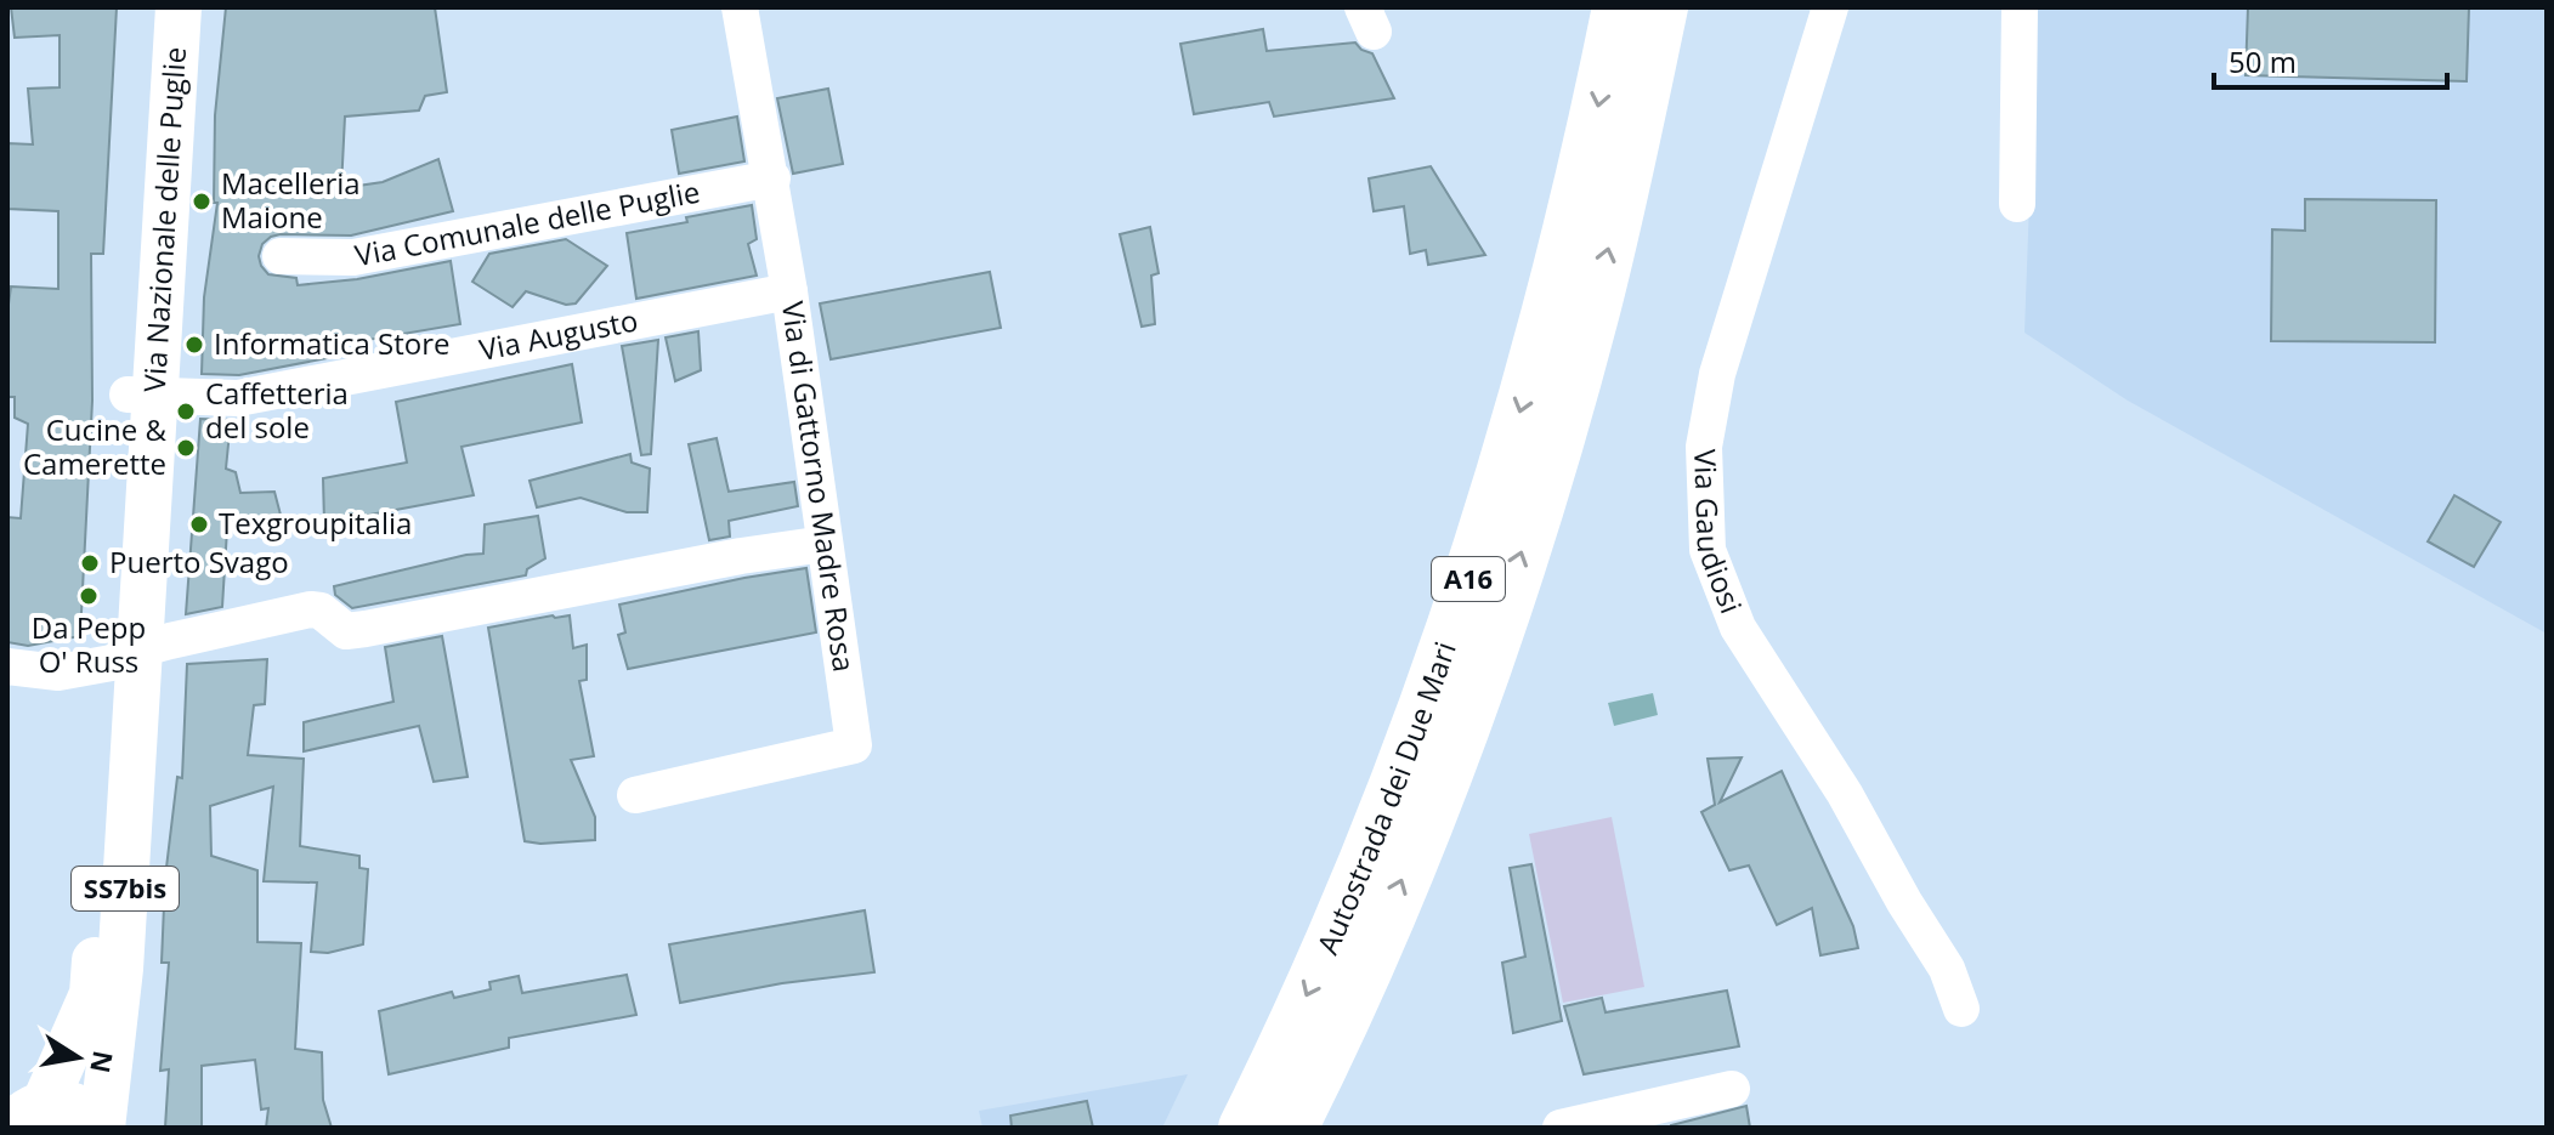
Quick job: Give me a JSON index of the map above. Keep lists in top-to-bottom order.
{
  "streets": {
    "highway": ["A16", "Autostrada dei Due Mari"],
    "main road": ["Via Nazionale delle Puglie", "SS7bis"],
    "street": [
      "Via Comunale delle Puglie",
      "Via Augusto",
      "Via di Gattorno Madre Rosa",
      "Via Gaudiosi"
    ]
  },
  "crossings": [
    ["Via Nazionale delle Puglie", "Via Augusto"],
    ["Via Nazionale delle Puglie", "SS7bis"],
    ["Via Comunale delle Puglie", "Via di Gattorno Madre Rosa"],
    ["Via Augusto", "Via di Gattorno Madre Rosa"]
  ],
  "places": [
    "Macelleria Maione",
    "Informatica Store",
    "Caffetteria del sole",
    "Cucine & Camerette",
    "Texgroupitalia",
    "Puerto Svago",
    "Da Pepp O' Russ"
  ],
  "scale_bar": "50 m",
  "north": "right"
}
